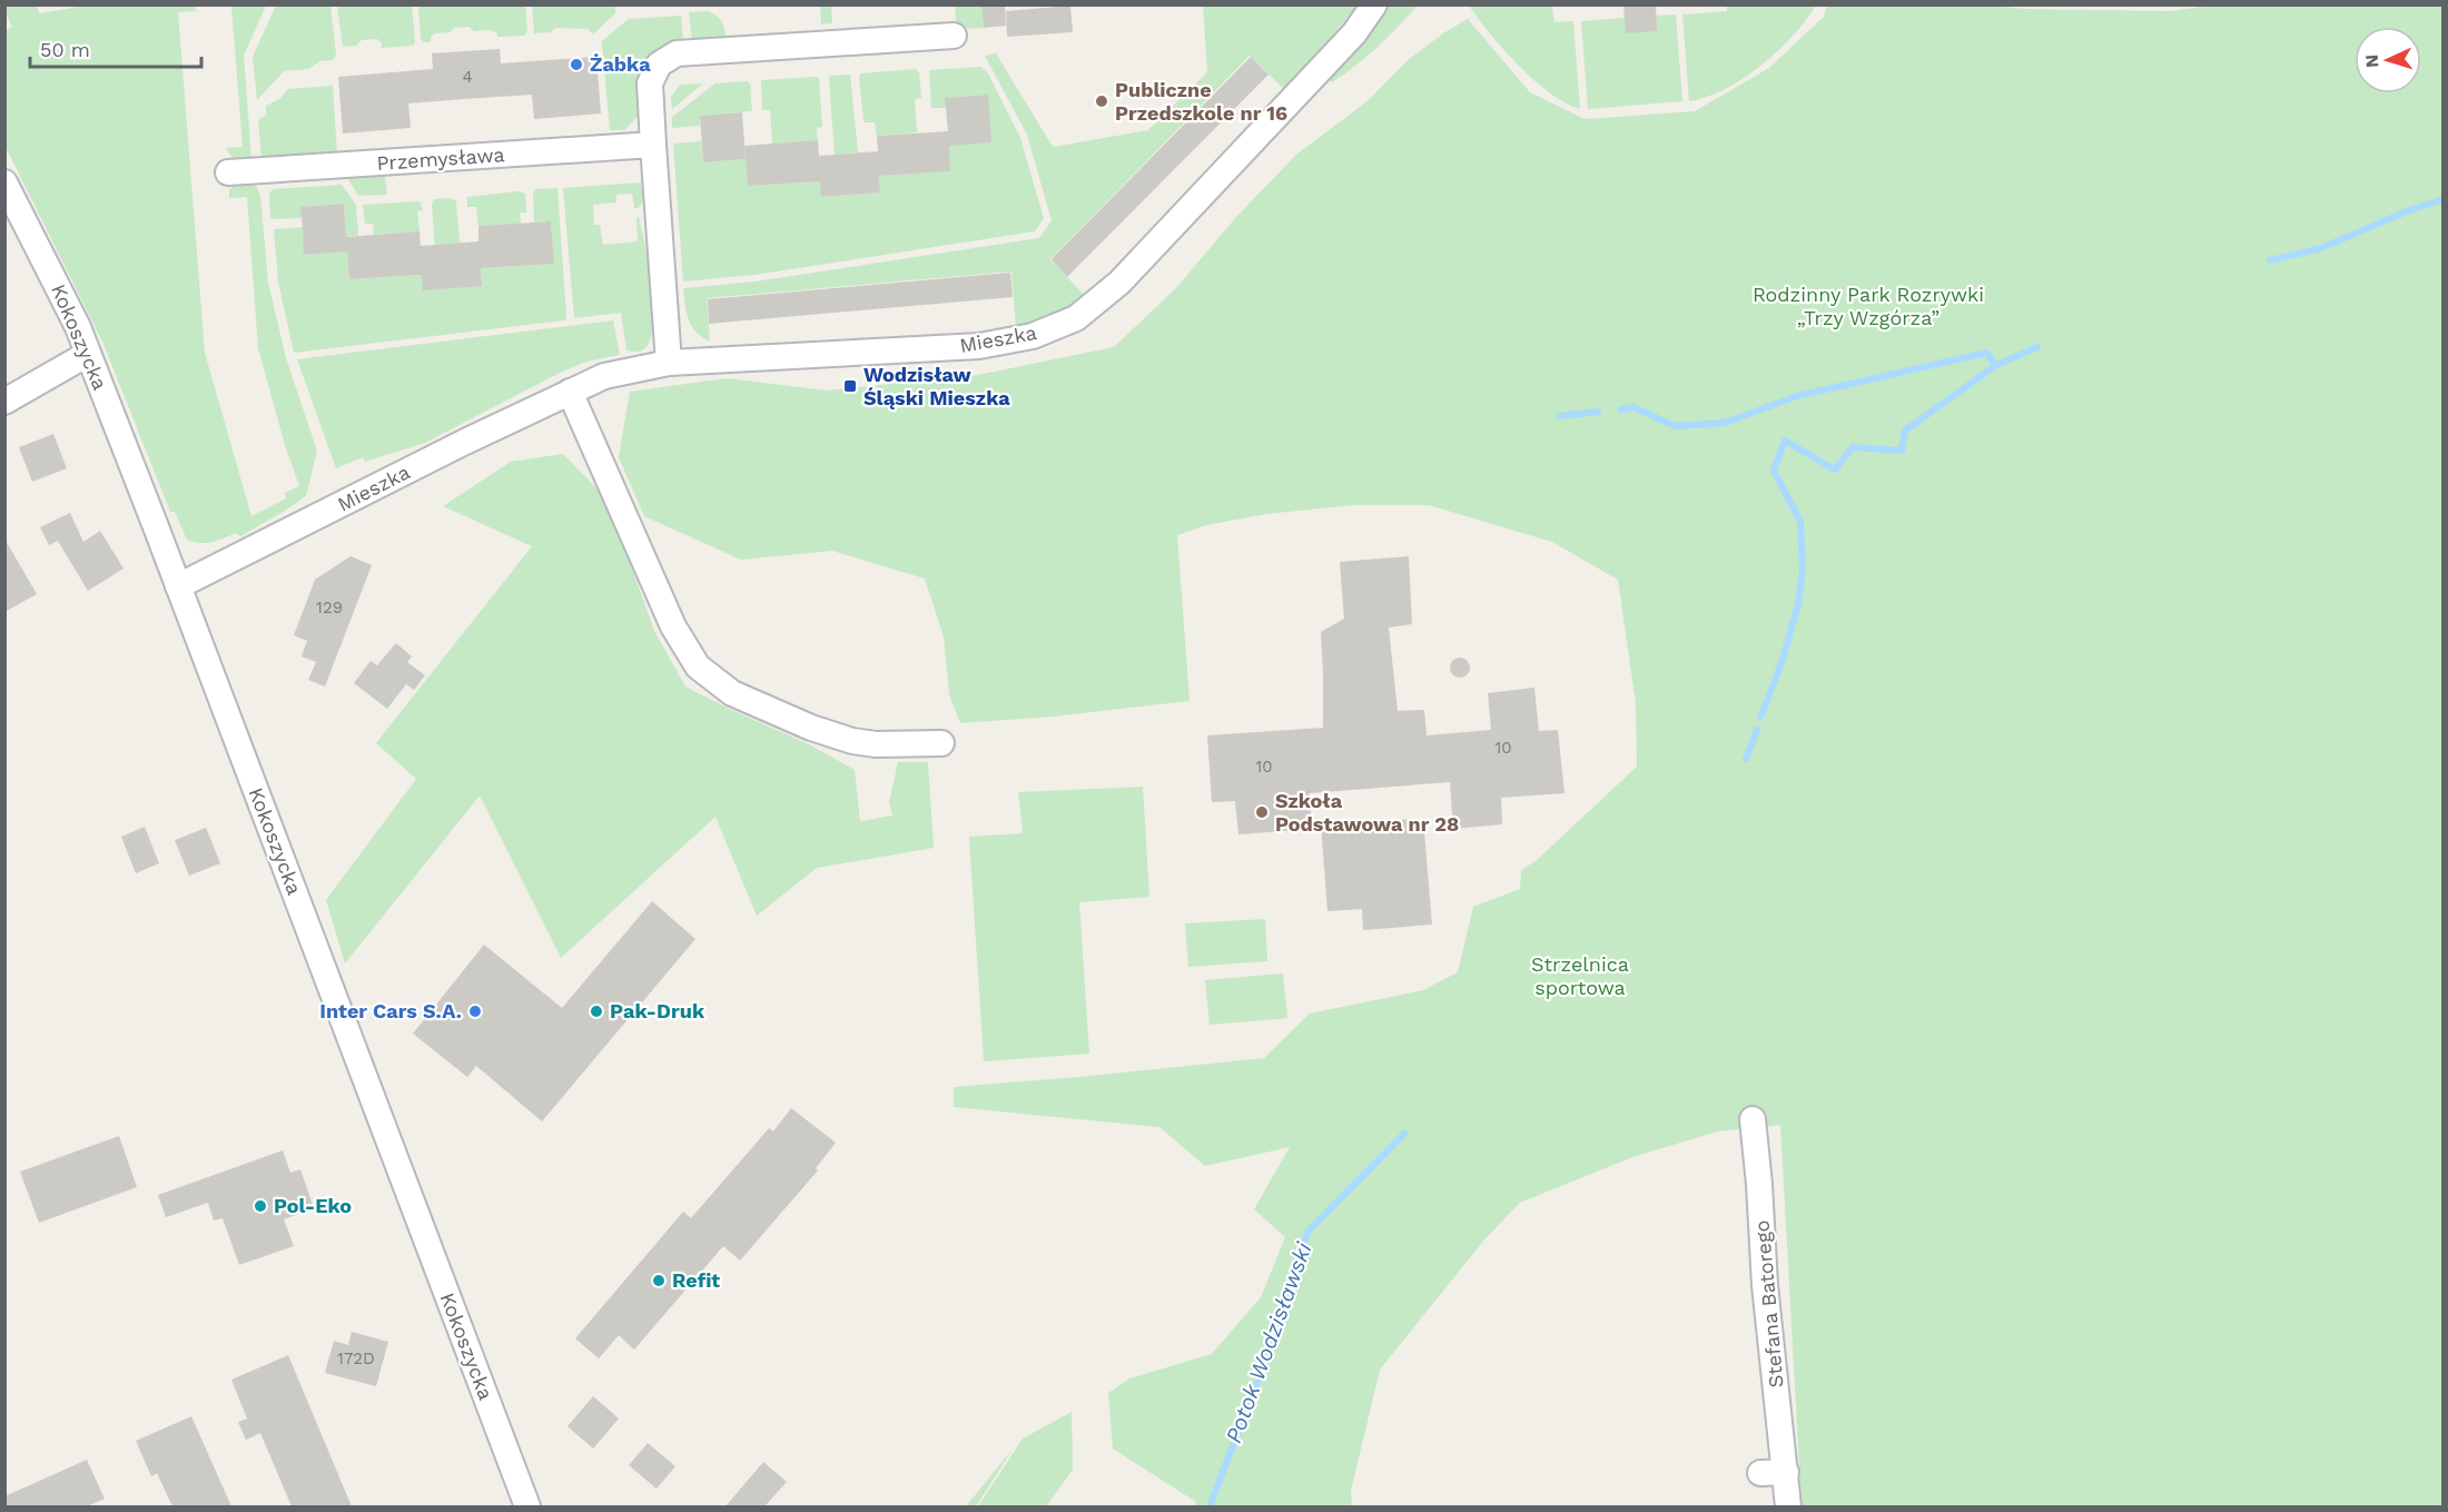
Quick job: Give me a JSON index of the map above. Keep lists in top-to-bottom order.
{
  "streets": {
    "street": [
      "Przemysława",
      "Kokoszycka",
      "Mieszka",
      "Stefana Batorego"
    ]
  },
  "crossings": [
    ["Kokoszycka", "Mieszka"]
  ],
  "water": ["Potok Wodzisławski"],
  "parks": ["Rodzinny Park Rozrywki „Trzy Wzgórza”", "Strzelnica sportowa"],
  "places": {
    "other": [
      "Żabka",
      "Publiczne Przedszkole nr 16",
      "Szkoła Podstawowa nr 28",
      "Inter Cars S.A.",
      "Pak-Druk",
      "Pol-Eko",
      "Refit"
    ],
    "transit": ["Wodzisław Śląski Mieszka"]
  },
  "house_numbers": [
    "4",
    "129",
    "10",
    "10",
    "172D"
  ],
  "scale_bar": "50 m",
  "north": "left"
}
